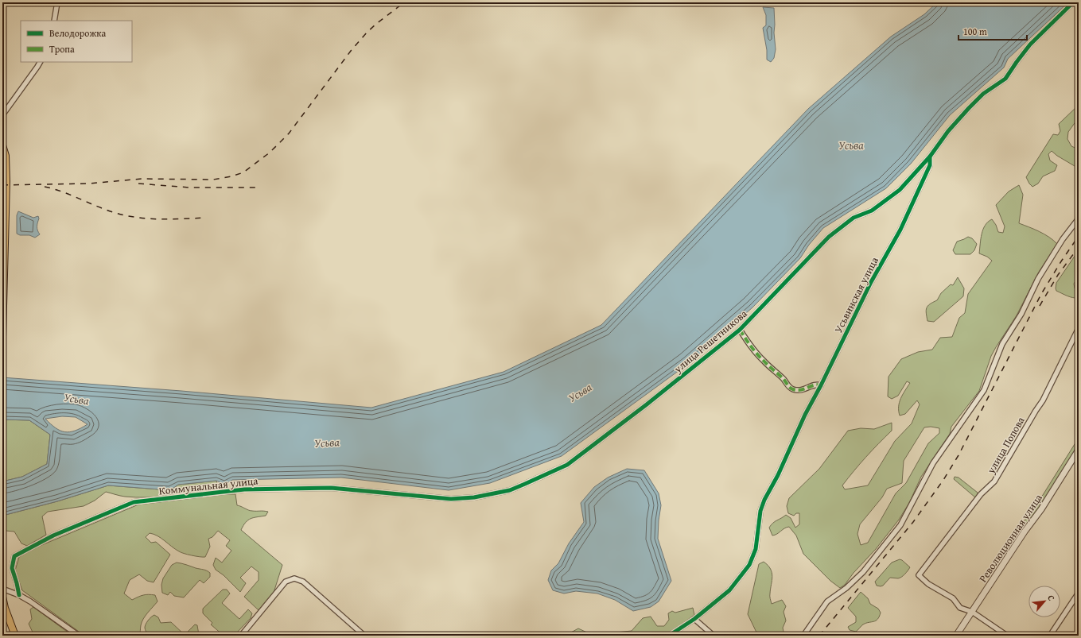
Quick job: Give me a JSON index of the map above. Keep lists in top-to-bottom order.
{
  "streets": {
    "street": [
      "Усьвинская улица",
      "улица Решетникова",
      "улица Попова",
      "Коммунальная улица",
      "Революционная улица"
    ]
  },
  "crossings": [
    ["Усьвинская улица", "улица Решетникова"],
    ["улица Решетникова", "Коммунальная улица"],
    ["улица Попова", "Революционная улица"]
  ],
  "water": ["Усьва"],
  "legend": ["Велодорожка", "Тропа"],
  "scale_bar": "100 m",
  "north": "top right"
}
